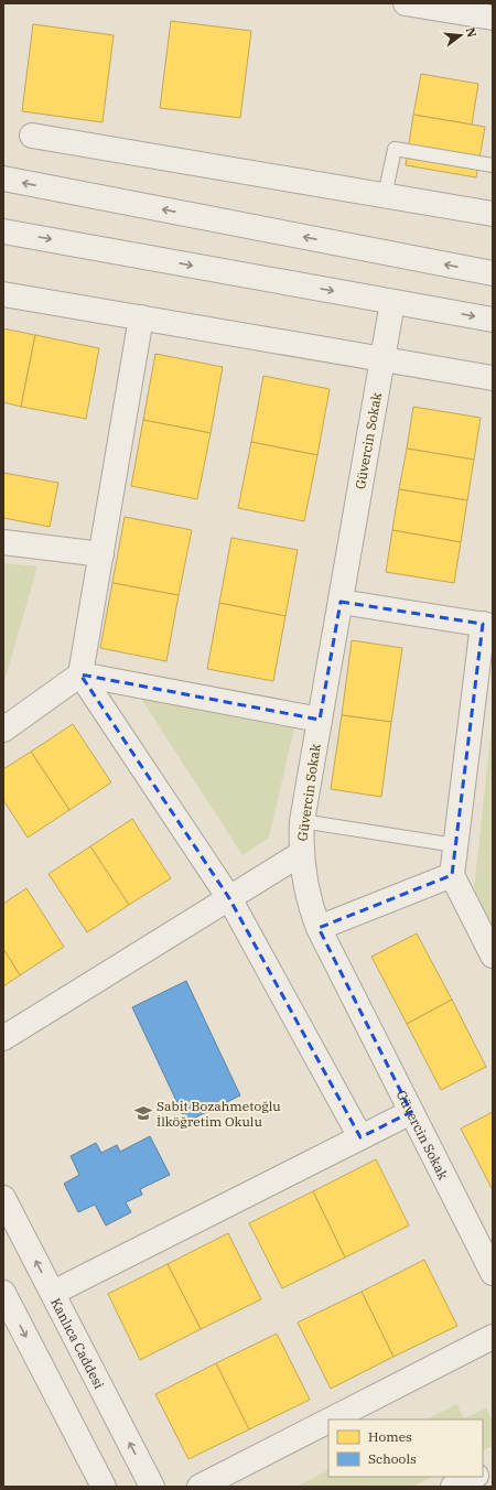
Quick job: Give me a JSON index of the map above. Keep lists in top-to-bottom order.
{
  "streets": {
    "street": ["Güvercin Sokak", "Kanlıca Caddesi"]
  },
  "places": {
    "school or university": ["Sabit Bozahmetoğlu İlköğretim Okulu"]
  },
  "legend": ["Homes", "Schools"],
  "north": "right"
}
